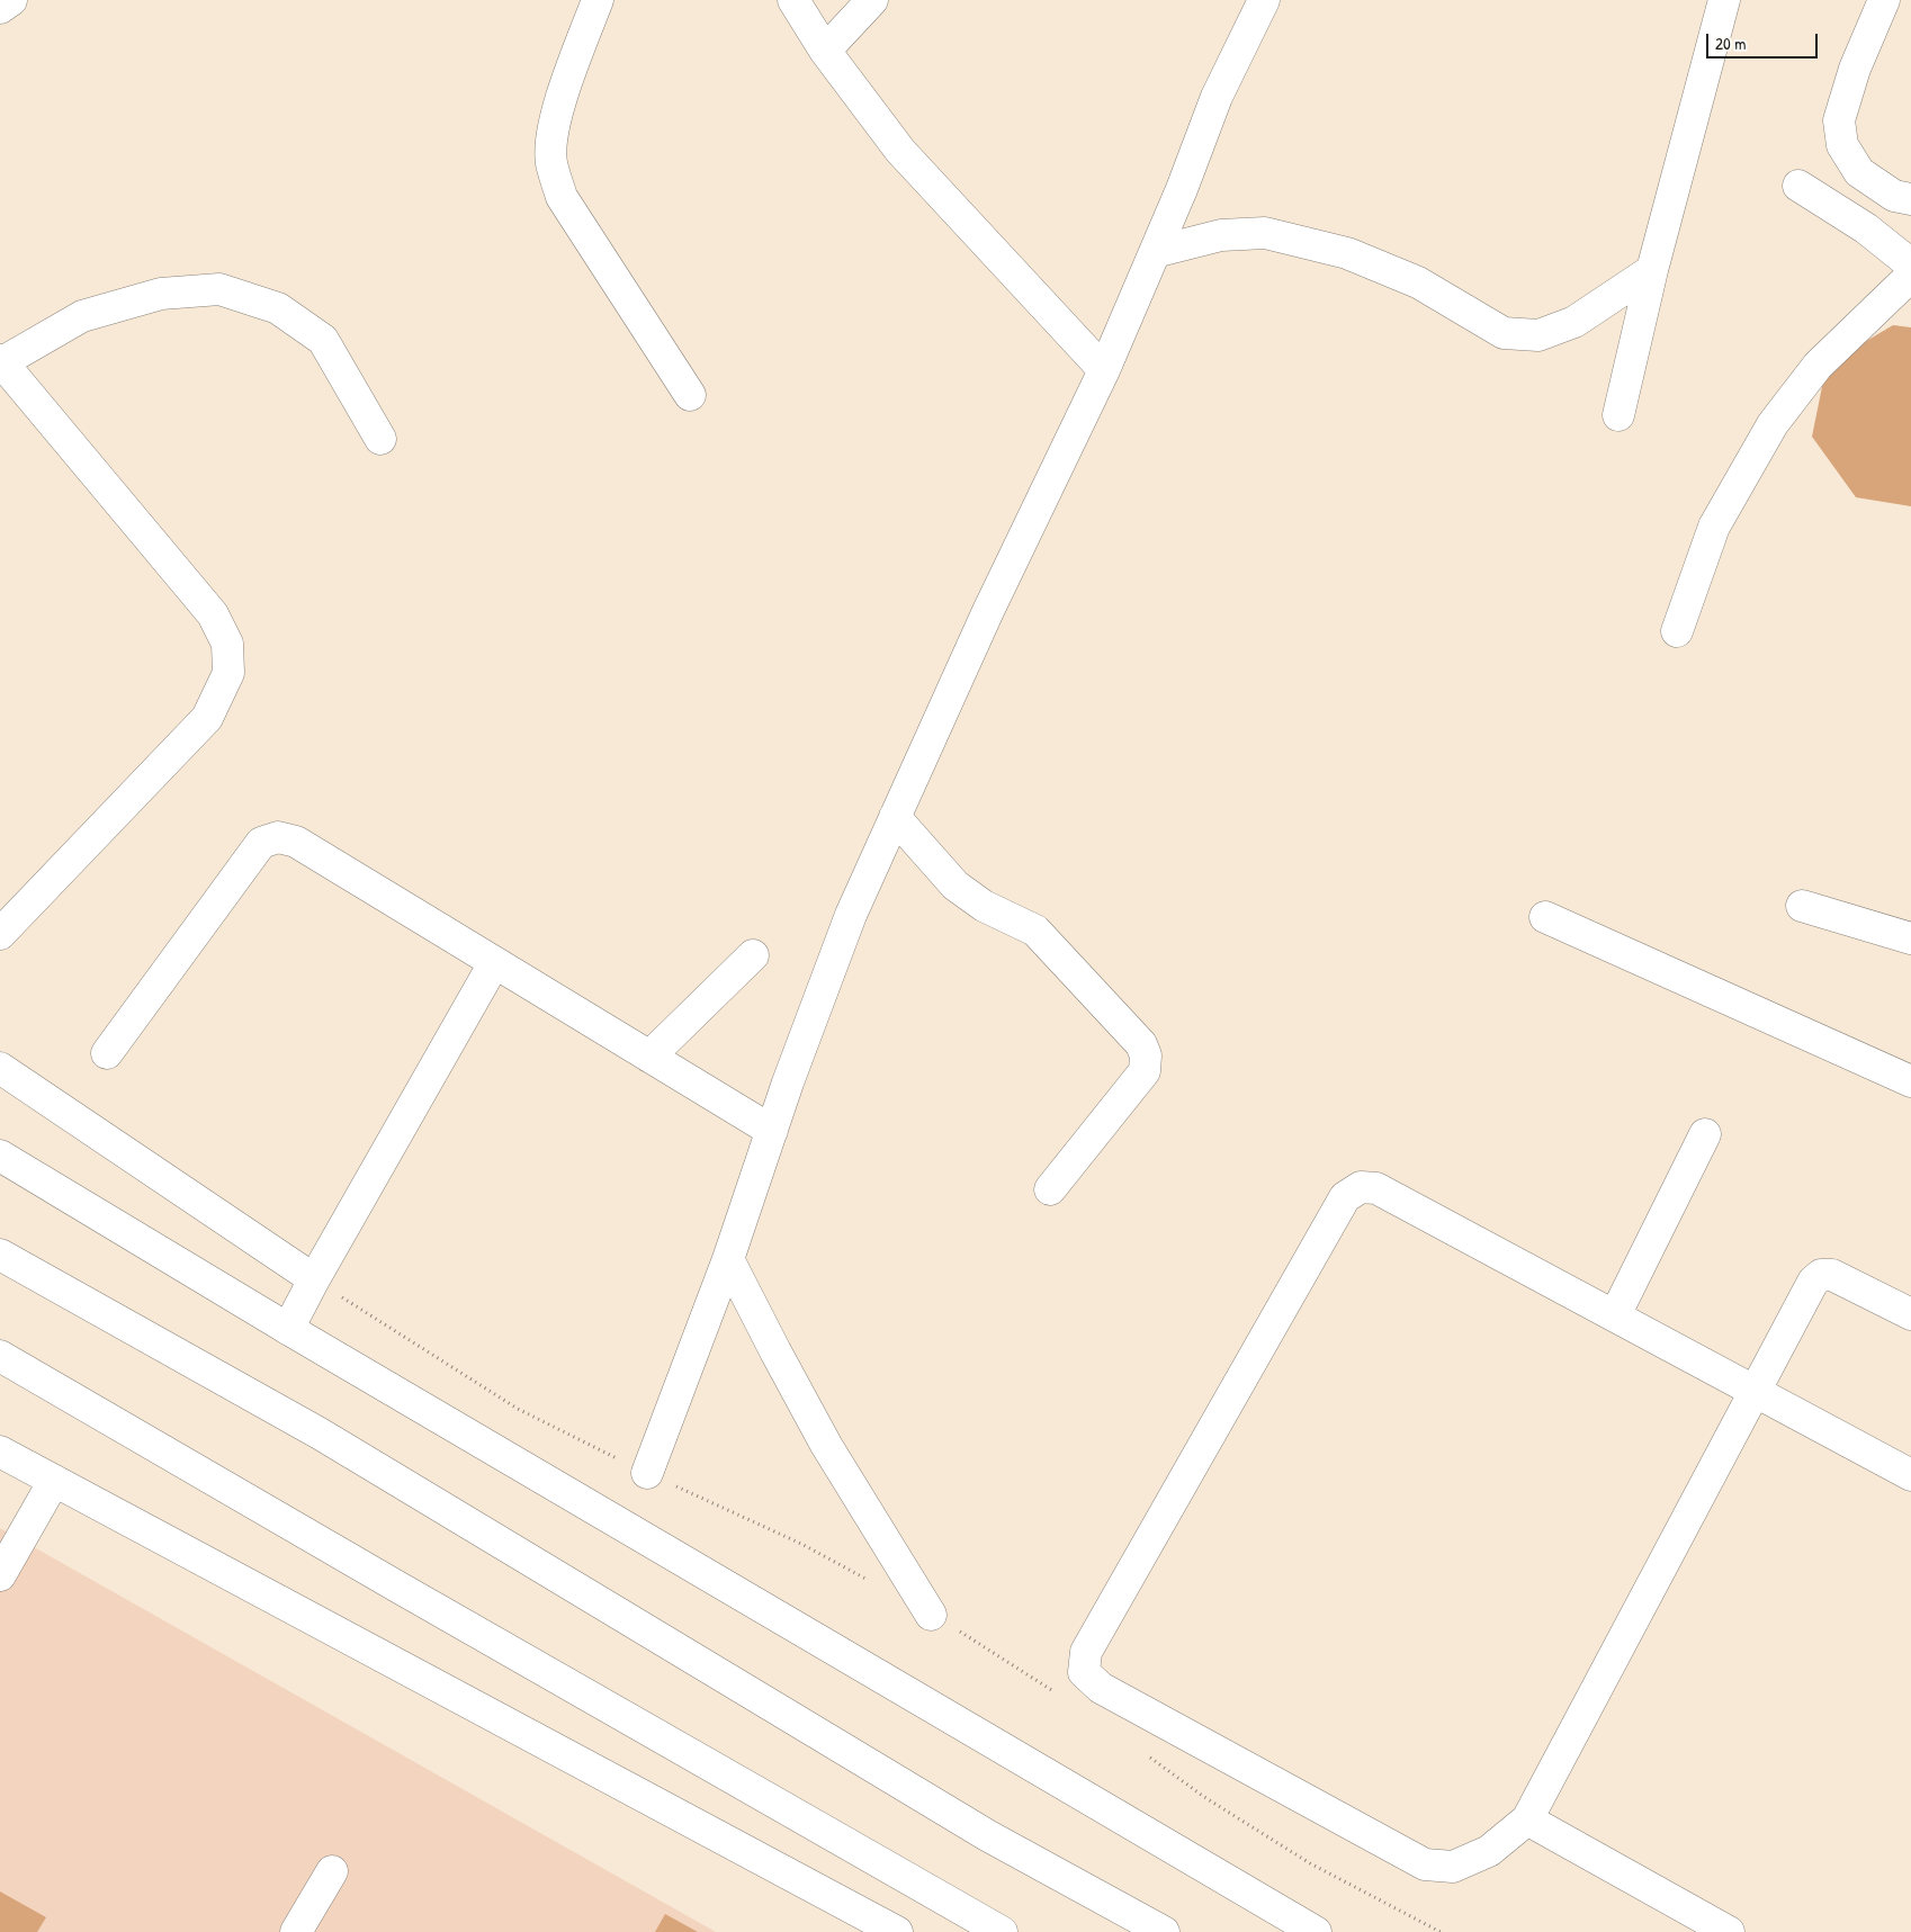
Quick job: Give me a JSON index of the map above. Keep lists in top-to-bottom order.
{
  "scale_bar": "20 m"
}
